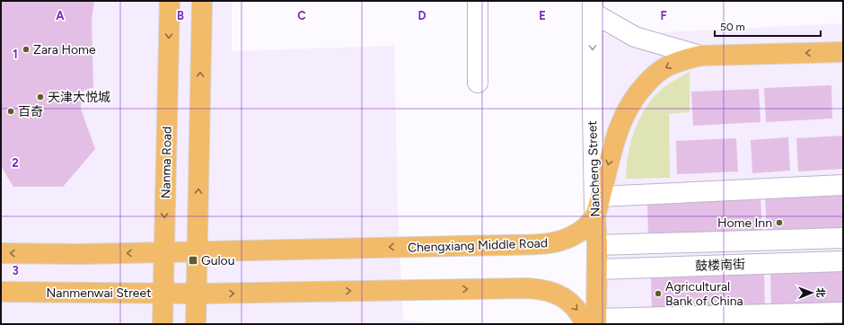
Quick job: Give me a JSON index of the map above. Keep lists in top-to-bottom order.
{
  "streets": {
    "main road": [
      "Nanma Road",
      "Nancheng Street",
      "Chengxiang Middle Road",
      "Nanmenwai Street"
    ],
    "street": ["鼓楼南街"]
  },
  "crossings": [
    ["Nanma Road", "Chengxiang Middle Road"],
    ["Nanma Road", "Nanmenwai Street"],
    ["Nancheng Street", "Chengxiang Middle Road"],
    ["Nancheng Street", "鼓楼南街"]
  ],
  "places": {
    "other": [
      "Zara Home",
      "天津大悦城",
      "百奇",
      "Home Inn",
      "Agricultural Bank of China"
    ],
    "transit": ["Gulou"]
  },
  "scale_bar": "50 m",
  "north": "right",
  "grid": {
    "columns": [
      "A",
      "B",
      "C",
      "D",
      "E",
      "F"
    ],
    "rows": ["1", "2", "3"]
  }
}
